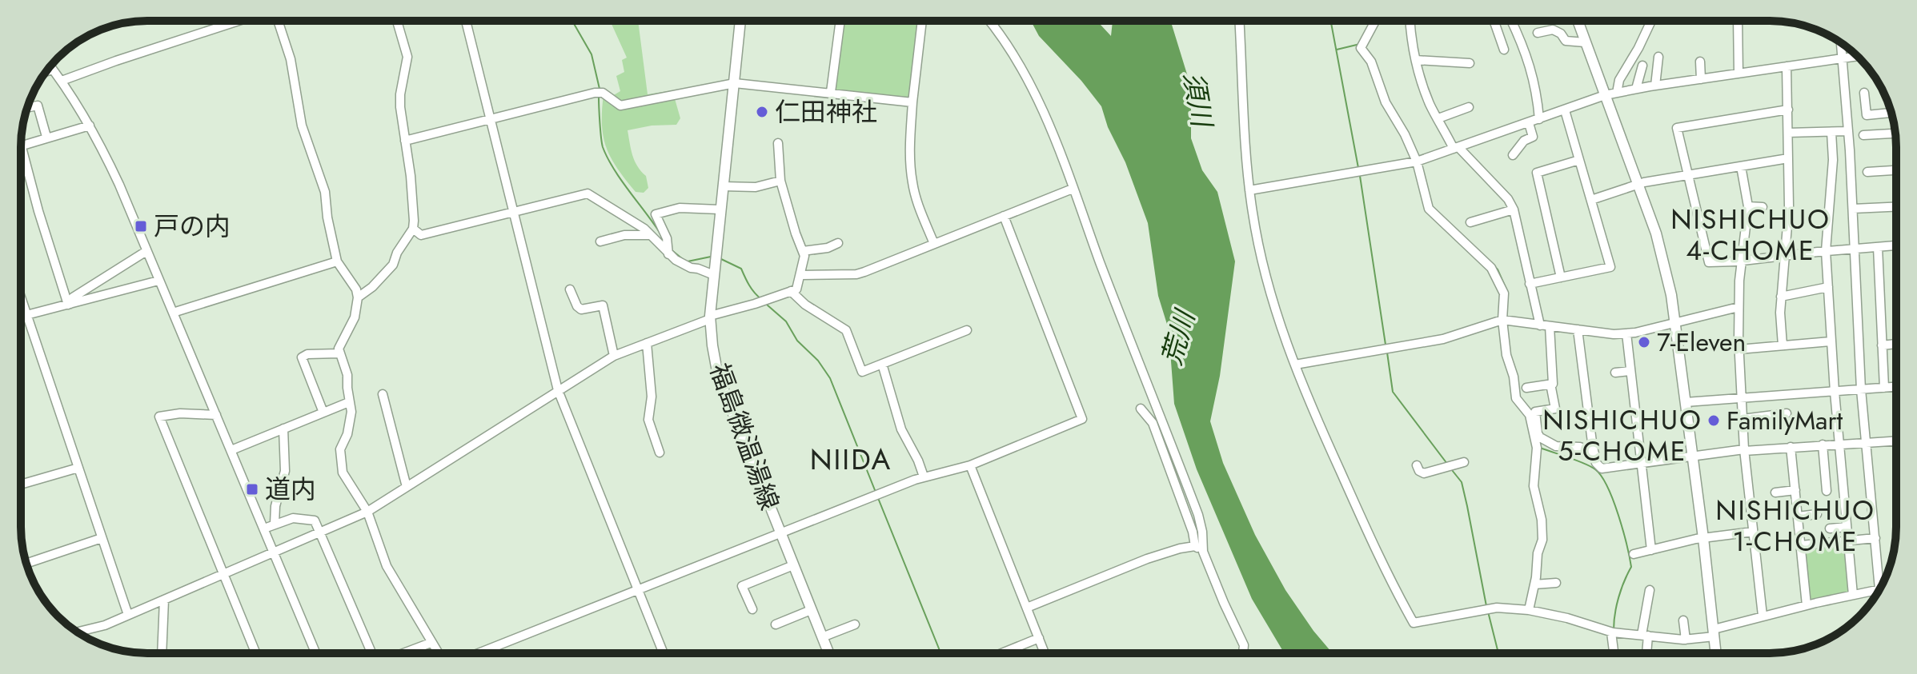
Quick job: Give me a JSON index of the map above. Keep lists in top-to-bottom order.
{
  "streets": {
    "main road": ["福島微温湯線"]
  },
  "districts": [
    "NISHICHUO 4-CHOME",
    "NISHICHUO 5-CHOME",
    "NIIDA",
    "NISHICHUO 1-CHOME"
  ],
  "water": ["須川", "荒川"],
  "places": {
    "other": ["仁田神社", "7-Eleven", "FamilyMart"],
    "transit": ["戸の内", "道内"]
  }
}
